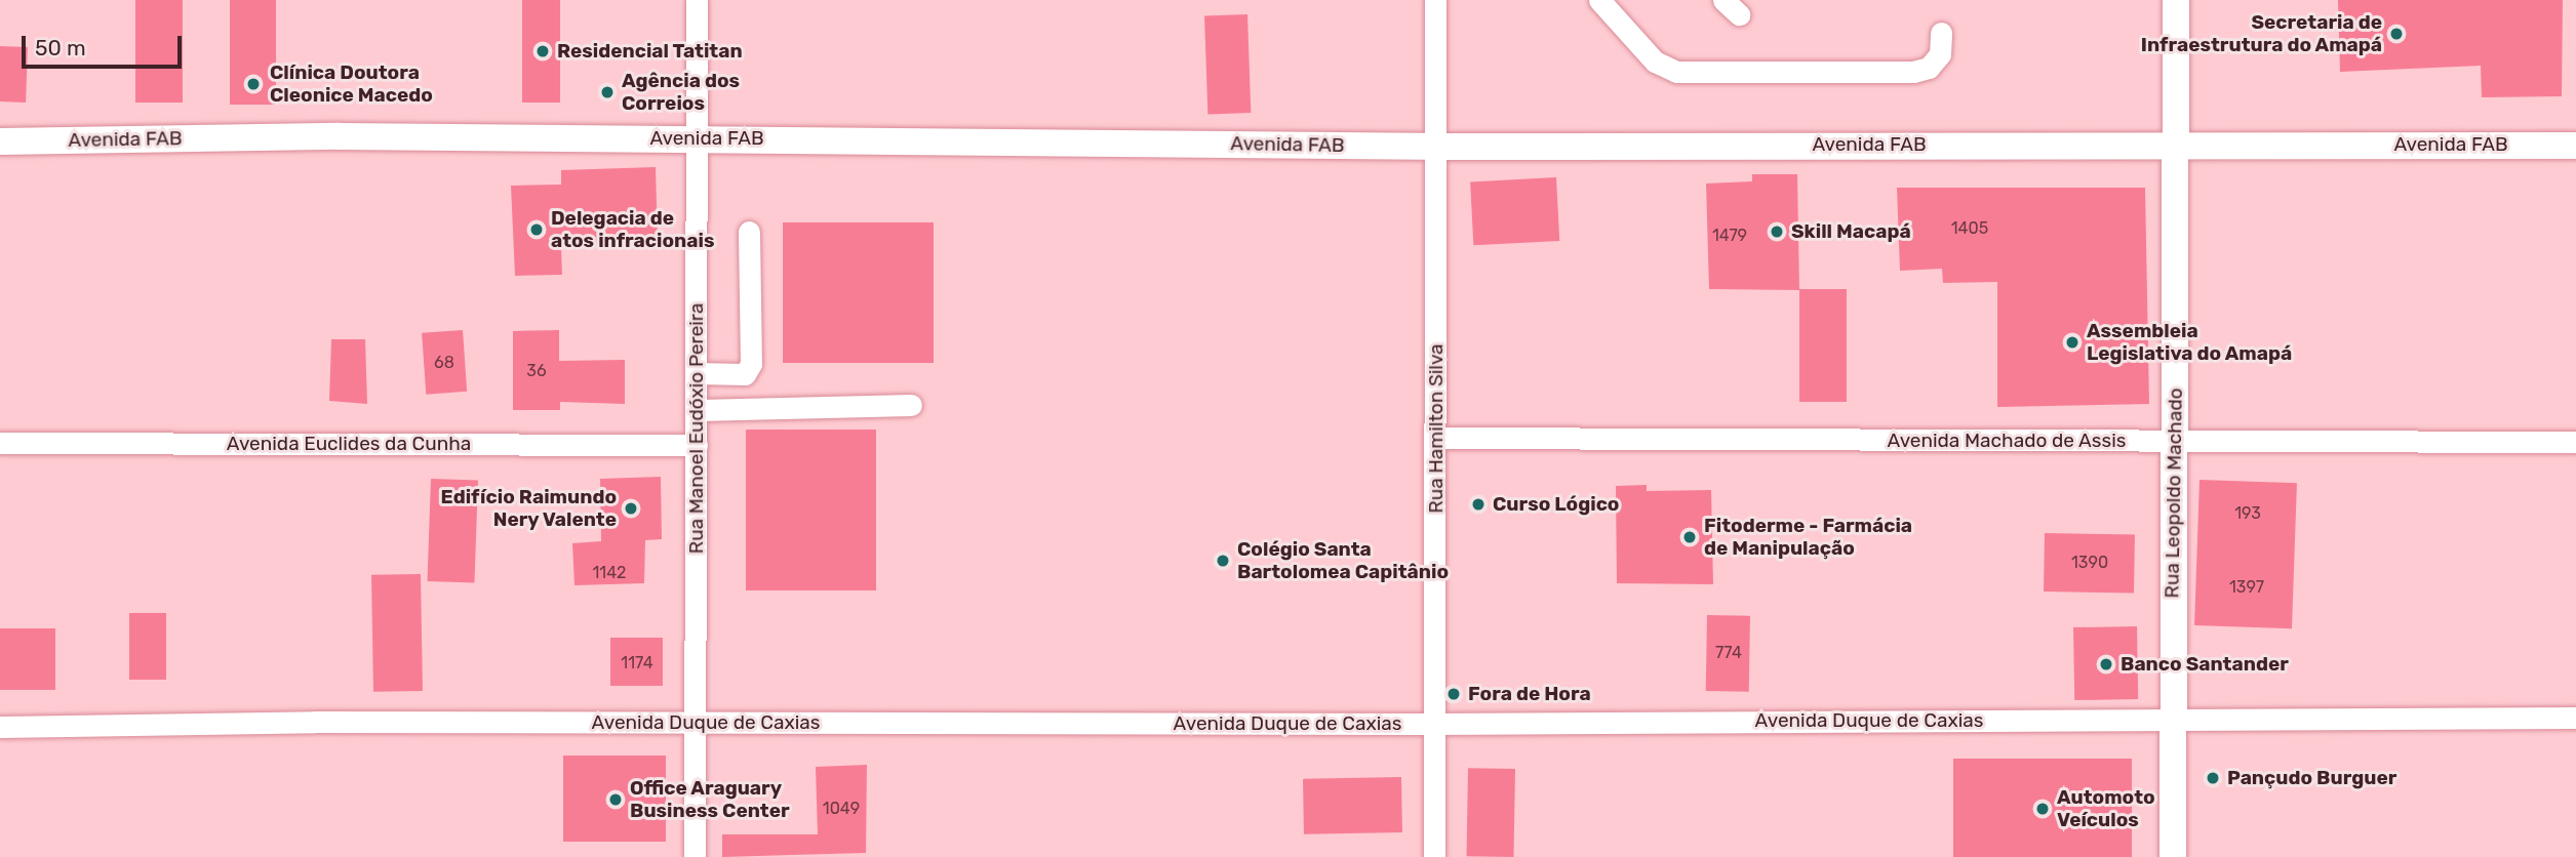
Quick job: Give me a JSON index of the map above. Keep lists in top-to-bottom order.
{
  "streets": {
    "main road": ["Avenida FAB", "Rua Leopoldo Machado"],
    "street": [
      "Rua Manoel Eudóxio Pereira",
      "Rua Hamilton Silva",
      "Avenida Machado de Assis",
      "Avenida Euclides da Cunha",
      "Avenida Duque de Caxias"
    ]
  },
  "crossings": [
    ["Avenida FAB", "Rua Manoel Eudóxio Pereira"],
    ["Avenida FAB", "Rua Hamilton Silva"],
    ["Avenida FAB", "Rua Leopoldo Machado"],
    ["Rua Manoel Eudóxio Pereira", "Avenida Euclides da Cunha"],
    ["Rua Manoel Eudóxio Pereira", "Avenida Duque de Caxias"],
    ["Rua Hamilton Silva", "Avenida Machado de Assis"],
    ["Rua Hamilton Silva", "Avenida Duque de Caxias"],
    ["Avenida Machado de Assis", "Rua Leopoldo Machado"],
    ["Rua Leopoldo Machado", "Avenida Duque de Caxias"]
  ],
  "places": [
    "Secretaria de Infraestrutura do Amapá",
    "Residencial Tatitan",
    "Clínica Doutora Cleonice Macedo",
    "Agência dos Correios",
    "Delegacia de atos infracionais",
    "Skill Macapá",
    "Assembleia Legislativa do Amapá",
    "Curso Lógico",
    "Edifício Raimundo Nery Valente",
    "Fitoderme - Farmácia de Manipulação",
    "Colégio Santa Bartolomea Capitânio",
    "Banco Santander",
    "Fora de Hora",
    "Pançudo Burguer",
    "Office Araguary Business Center",
    "Automoto Veículos"
  ],
  "house_numbers": [
    "1405",
    "1479",
    "68",
    "36",
    "193",
    "1390",
    "1142",
    "1397",
    "774",
    "1174",
    "1049"
  ],
  "scale_bar": "50 m"
}
